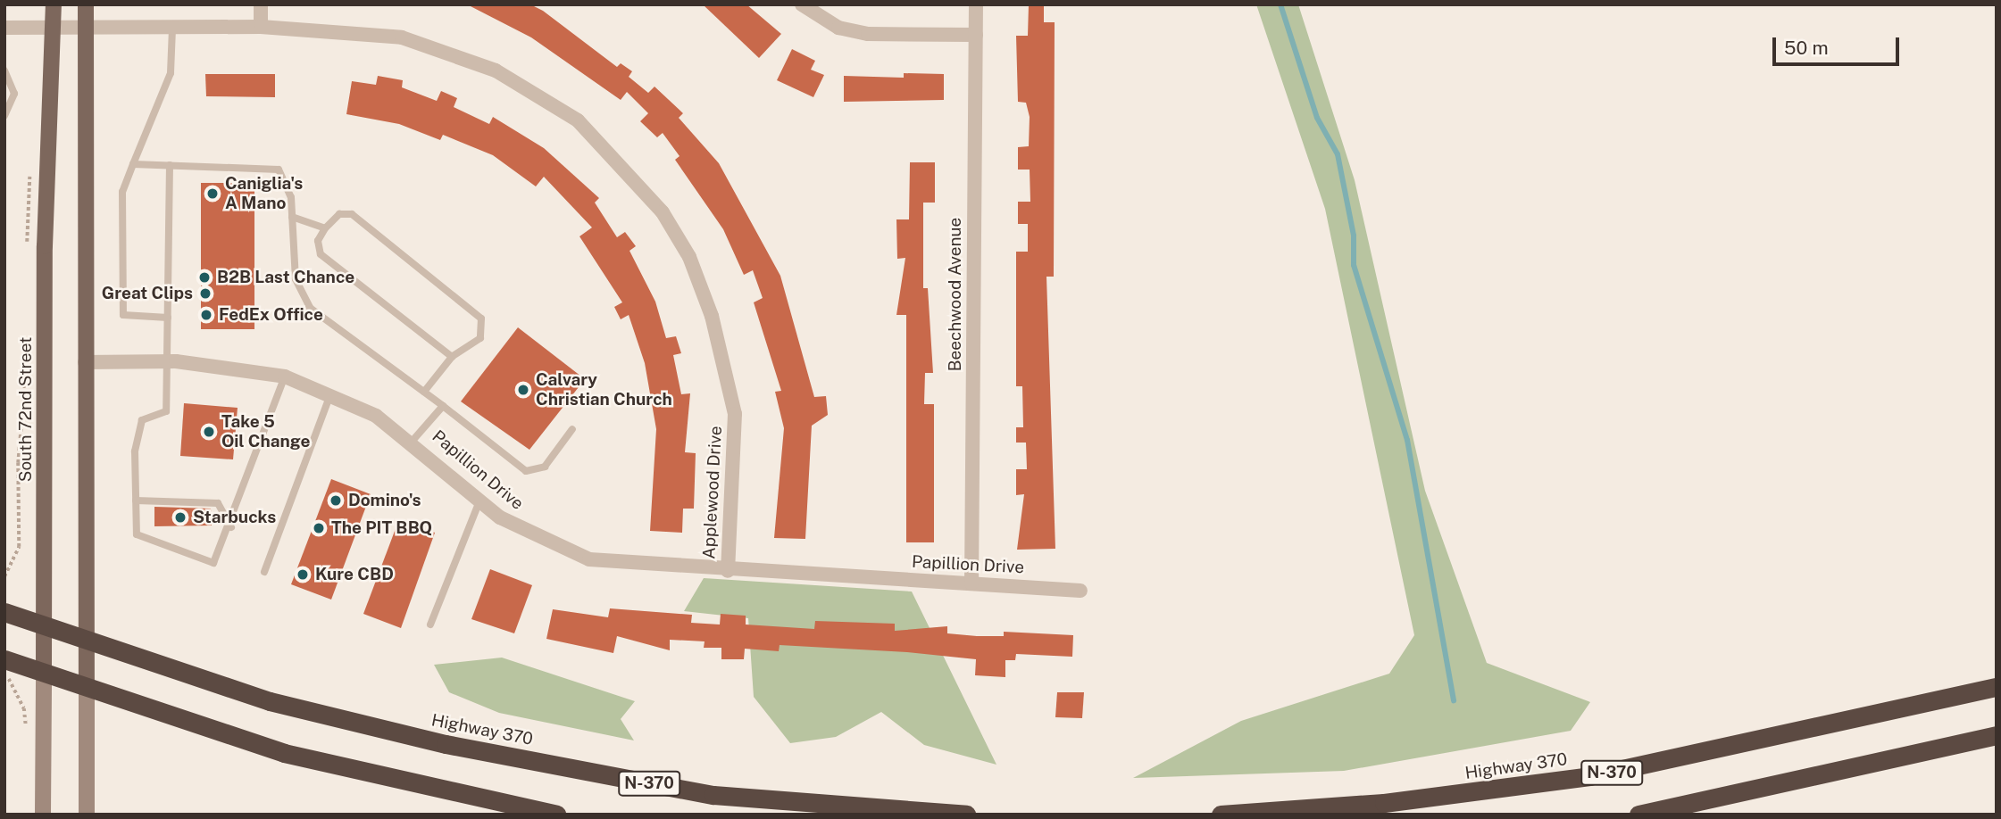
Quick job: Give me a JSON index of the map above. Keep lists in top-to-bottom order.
{
  "streets": {
    "highway": ["Highway 370", "N-370"],
    "main road": ["South 72nd Street"],
    "street": ["Beechwood Avenue", "Papillion Drive", "Applewood Drive"]
  },
  "crossings": [
    ["Beechwood Avenue", "Papillion Drive"],
    ["South 72nd Street", "Applewood Drive"],
    ["South 72nd Street", "Highway 370"],
    ["Papillion Drive", "Applewood Drive"]
  ],
  "places": [
    "Caniglia's A Mano",
    "B2B Last Chance",
    "Great Clips",
    "FedEx Office",
    "Calvary Christian Church",
    "Take 5 Oil Change",
    "Domino's",
    "Starbucks",
    "The PIT BBQ",
    "Kure CBD"
  ],
  "scale_bar": "50 m"
}
